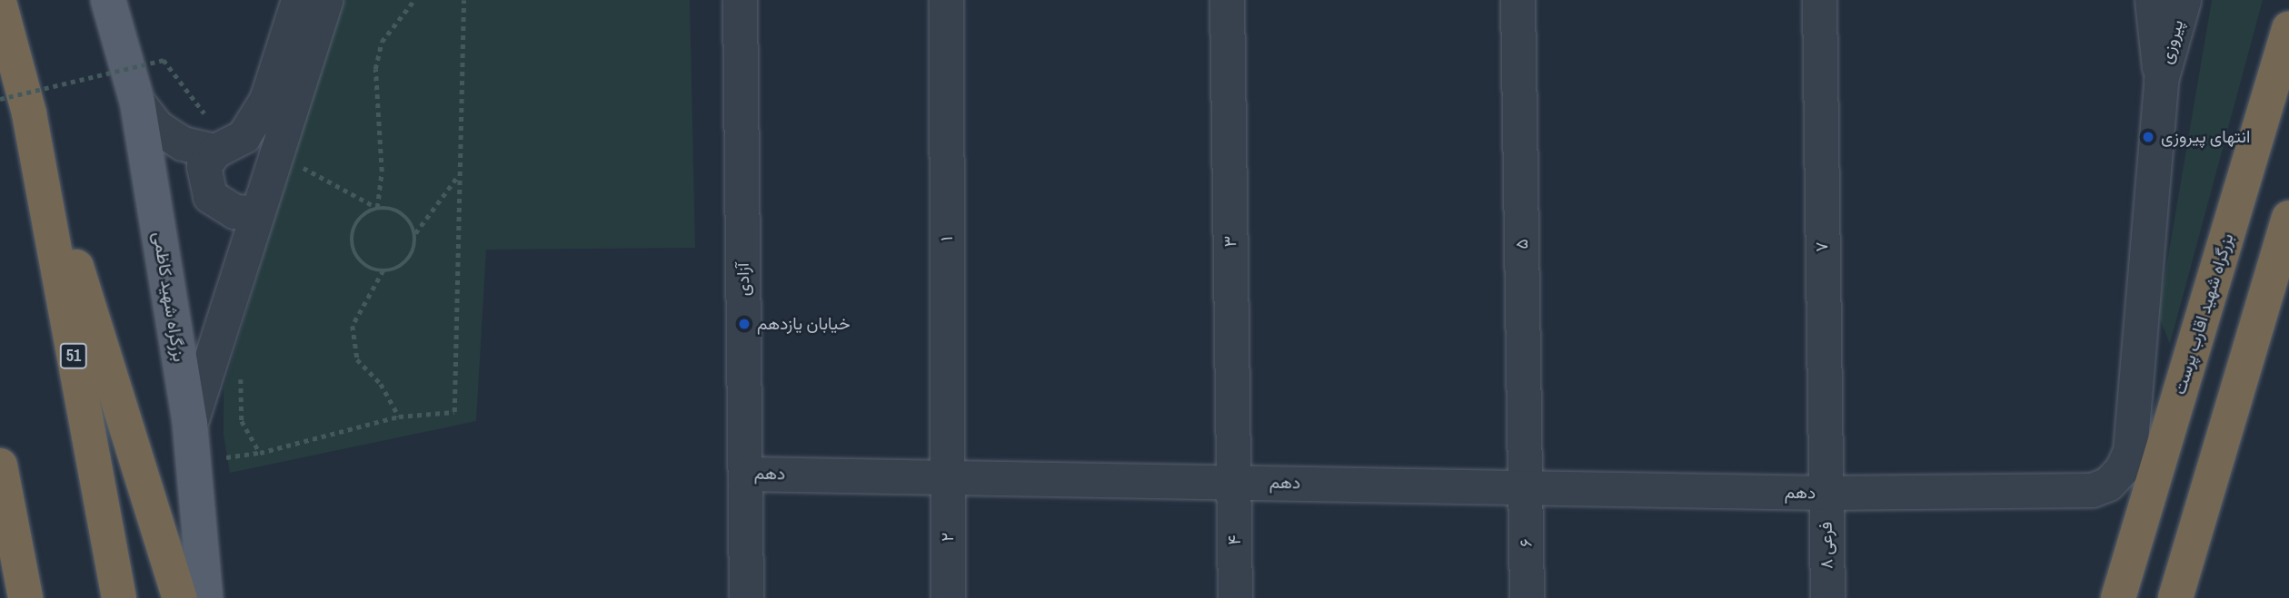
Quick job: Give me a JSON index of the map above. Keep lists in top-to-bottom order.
{
  "streets": {
    "highway": ["بزرگراه شهید اقارب پرست", "51"],
    "main road": ["بزرگراه شهید کاظمی"],
    "street": [
      "پیروزی",
      "۱",
      "۳",
      "۵",
      "۷",
      "آزادی",
      "دهم",
      "۲",
      "۴",
      "۶",
      "فرعی ۸"
    ]
  },
  "crossings": [
    ["پیروزی", "دهم"],
    ["۱", "دهم"],
    ["۱", "۲"],
    ["۳", "دهم"],
    ["۳", "۴"],
    ["۵", "دهم"],
    ["۵", "۶"],
    ["۷", "دهم"],
    ["۷", "فرعی ۸"],
    ["آزادی", "دهم"],
    ["دهم", "۲"],
    ["دهم", "۴"],
    ["دهم", "۶"],
    ["دهم", "فرعی ۸"]
  ],
  "places": ["انتهای پیروزی", "خیابان یازدهم"]
}
